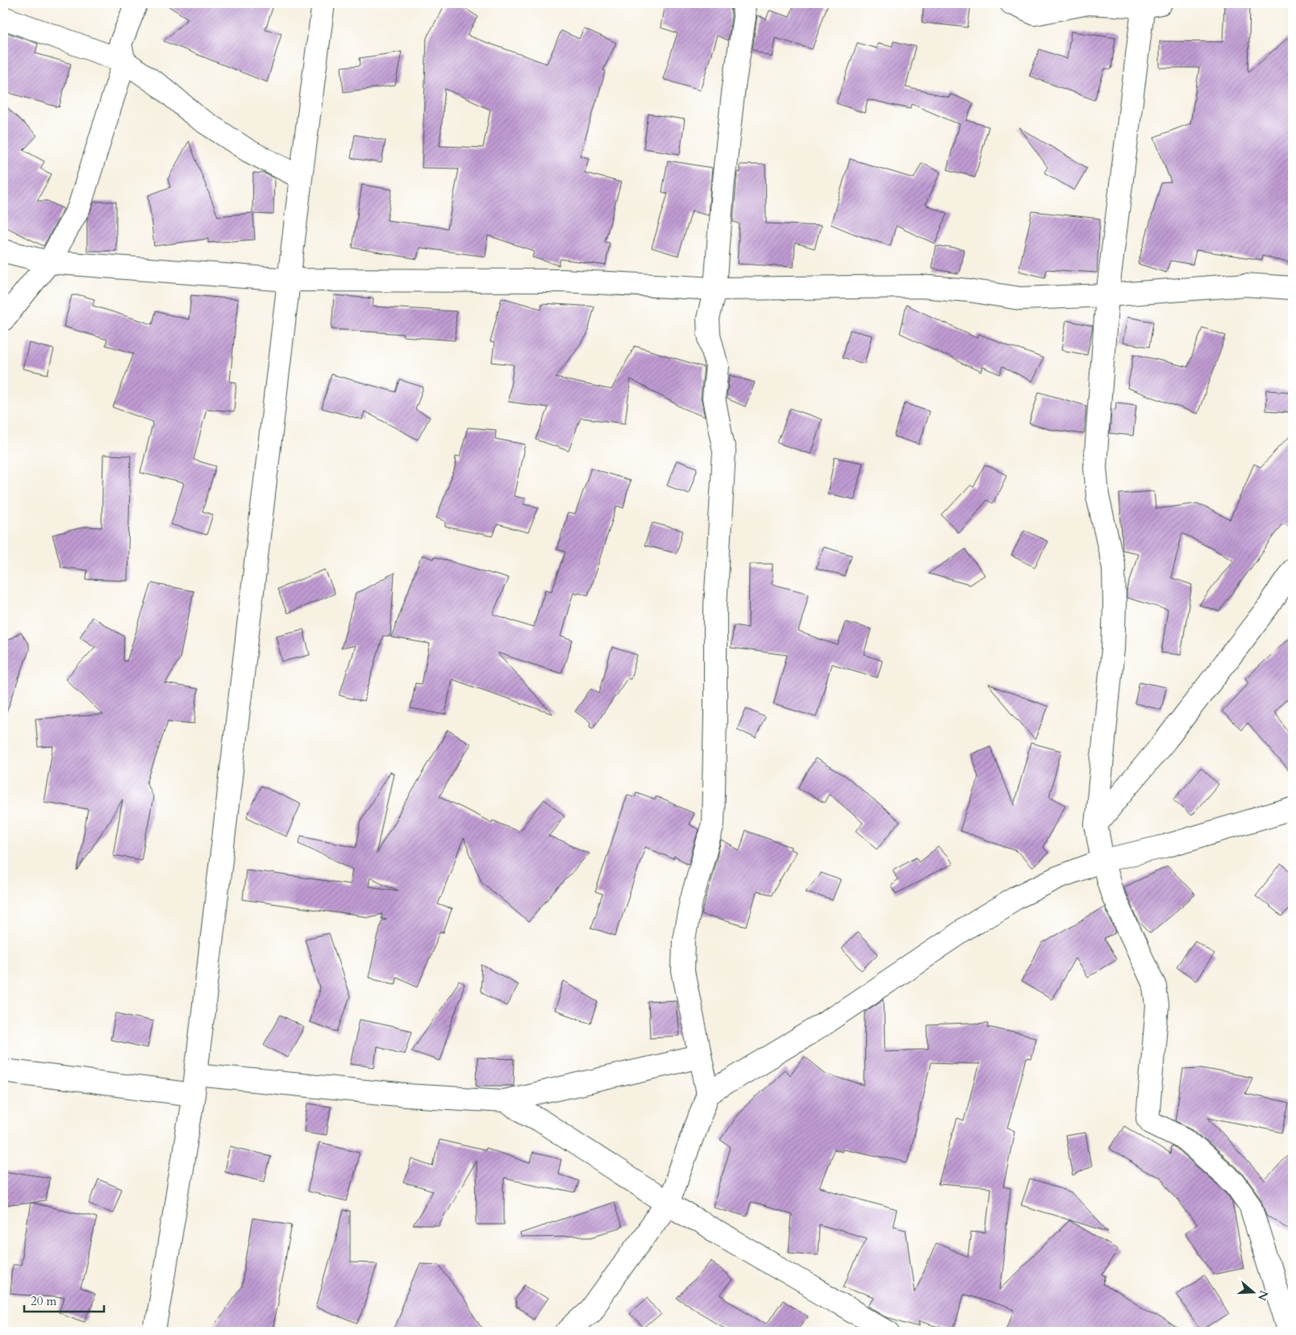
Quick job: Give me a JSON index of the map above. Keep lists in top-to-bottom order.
{
  "scale_bar": "20 m",
  "north": "right"
}
